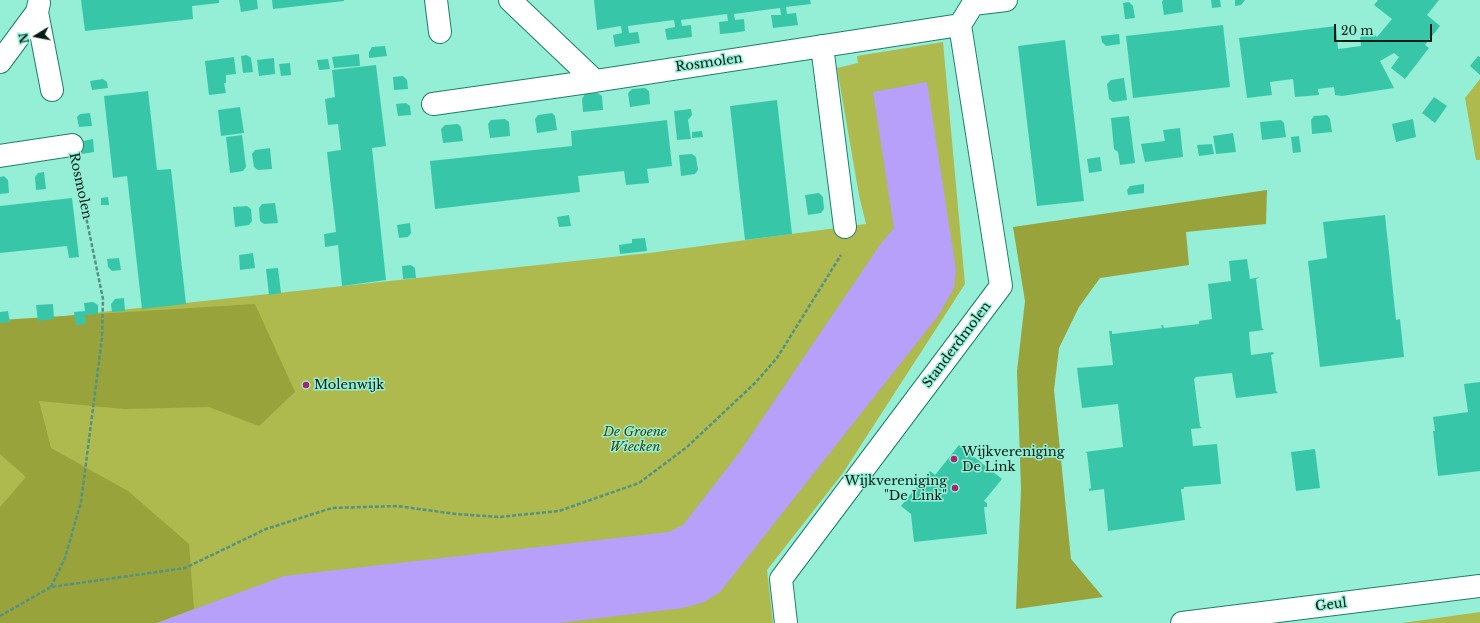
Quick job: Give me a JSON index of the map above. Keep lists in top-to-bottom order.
{
  "streets": {
    "street": ["Rosmolen", "Standerdmolen", "Geul"]
  },
  "crossings": [
    ["Rosmolen", "Standerdmolen"]
  ],
  "parks": ["De Groene Wiecken"],
  "places": ["Molenwijk", "Wijkvereniging De Link", "Wijkvereniging \"De Link\""],
  "scale_bar": "20 m",
  "north": "left"
}
